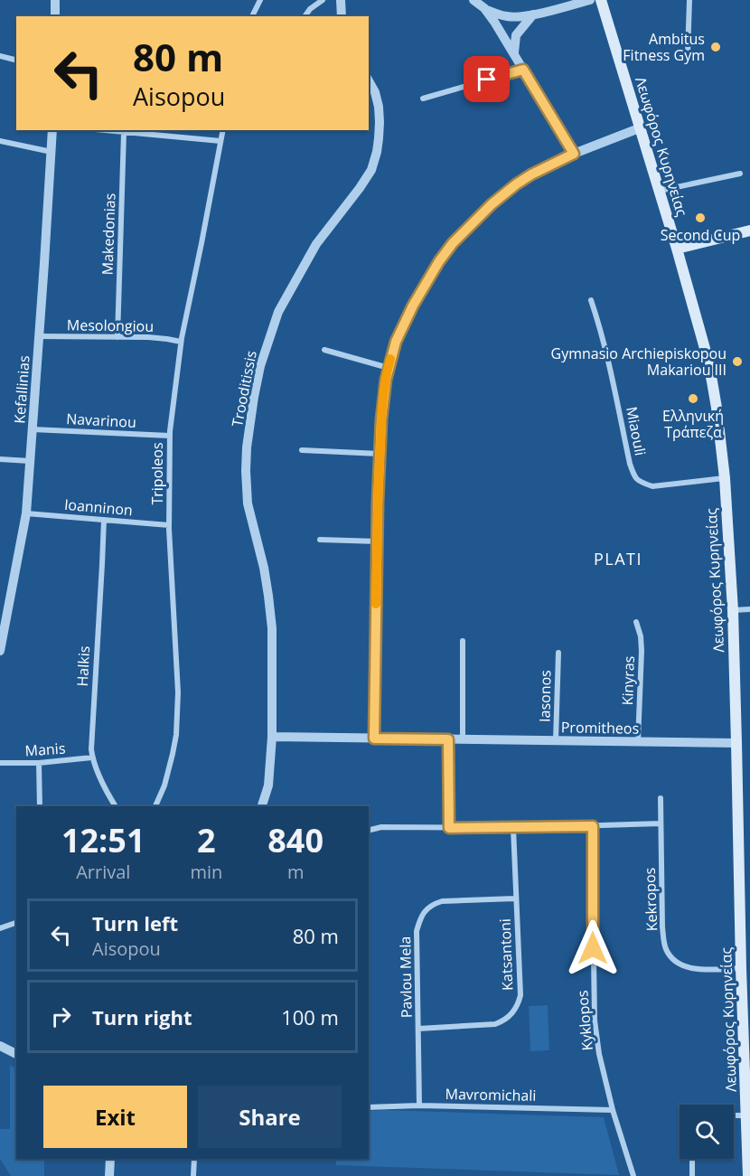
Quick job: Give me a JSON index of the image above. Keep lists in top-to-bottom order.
{
  "streets": {
    "main road": ["Λεωφόρος Κυρηνείας"],
    "street": [
      "Makedonias",
      "Mesolongiou",
      "Trooditissis",
      "Kefallinias",
      "Navarinou",
      "Miaouli",
      "Tripoleos",
      "Ioanninon",
      "Halkis",
      "Kinyras",
      "Iasonos",
      "Promitheos",
      "Manis",
      "Kekropos",
      "Katsantoni",
      "Pavlou Mela",
      "Kyklopos",
      "Mavromichali"
    ]
  },
  "crossings": [
    ["Λεωφόρος Κυρηνείας", "Miaouli"],
    ["Λεωφόρος Κυρηνείας", "Promitheos"],
    ["Λεωφόρος Κυρηνείας", "Kekropos"],
    ["Makedonias", "Mesolongiou"],
    ["Mesolongiou", "Kefallinias"],
    ["Mesolongiou", "Tripoleos"],
    ["Trooditissis", "Promitheos"],
    ["Kefallinias", "Navarinou"],
    ["Kefallinias", "Ioanninon"],
    ["Navarinou", "Tripoleos"],
    ["Tripoleos", "Ioanninon"],
    ["Ioanninon", "Halkis"],
    ["Halkis", "Manis"],
    ["Kinyras", "Promitheos"],
    ["Iasonos", "Promitheos"],
    ["Katsantoni", "Pavlou Mela"],
    ["Pavlou Mela", "Mavromichali"],
    ["Kyklopos", "Mavromichali"]
  ],
  "districts": ["PLATI"],
  "places": [
    "Ambitus Fitness Gym",
    "Second Cup",
    "Gymnasio Archiepiskopou Makariou III",
    "Ελληνική Τράπεζα"
  ],
  "page": {
    "turn": ["80 m", "Aisopou"],
    "eta": [
      "12:51",
      "Arrival",
      "2",
      "min",
      "840",
      "m"
    ],
    "list": [
      {
        "name": "Turn left",
        "note": "Aisopou",
        "value": "80 m"
      },
      {
        "name": "Turn right",
        "value": "100 m"
      }
    ],
    "buttons": ["Exit", "Share"]
  }
}
